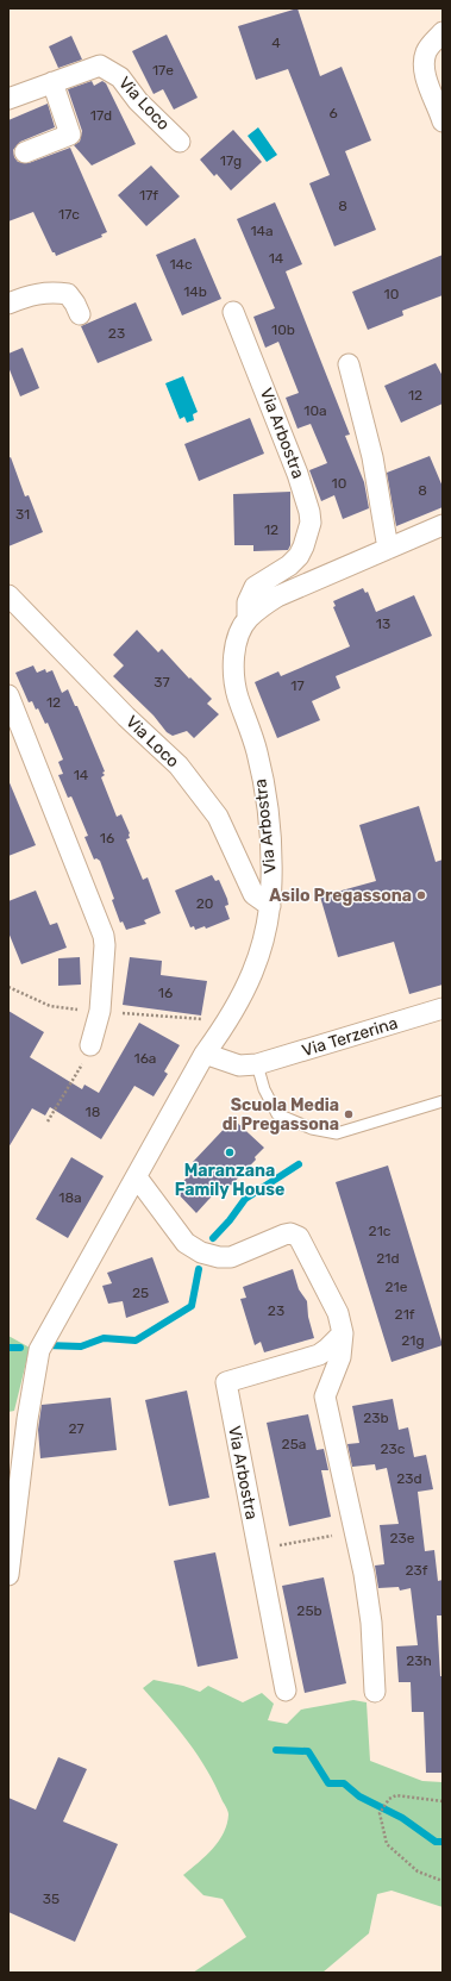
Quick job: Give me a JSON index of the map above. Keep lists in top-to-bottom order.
{
  "streets": {
    "street": ["Via Loco", "Via Arbostra", "Via Terzerina"]
  },
  "crossings": [
    ["Via Loco", "Via Arbostra"],
    ["Via Arbostra", "Via Terzerina"]
  ],
  "places": ["Asilo Pregassona", "Scuola Media di Pregassona", "Maranzana Family House"],
  "house_numbers": [
    "4",
    "17e",
    "6",
    "17d",
    "17g",
    "17f",
    "8",
    "17c",
    "14a",
    "14",
    "14c",
    "14b",
    "10",
    "10b",
    "23",
    "12",
    "10a",
    "10",
    "8",
    "31",
    "12",
    "13",
    "37",
    "17",
    "12",
    "14",
    "16",
    "20",
    "16",
    "16a",
    "18",
    "18a",
    "21c",
    "21d",
    "21e",
    "25",
    "23",
    "21f",
    "21g",
    "23b",
    "27",
    "25a",
    "23c",
    "23d",
    "23e",
    "23f",
    "25b",
    "23h",
    "35"
  ]
}
